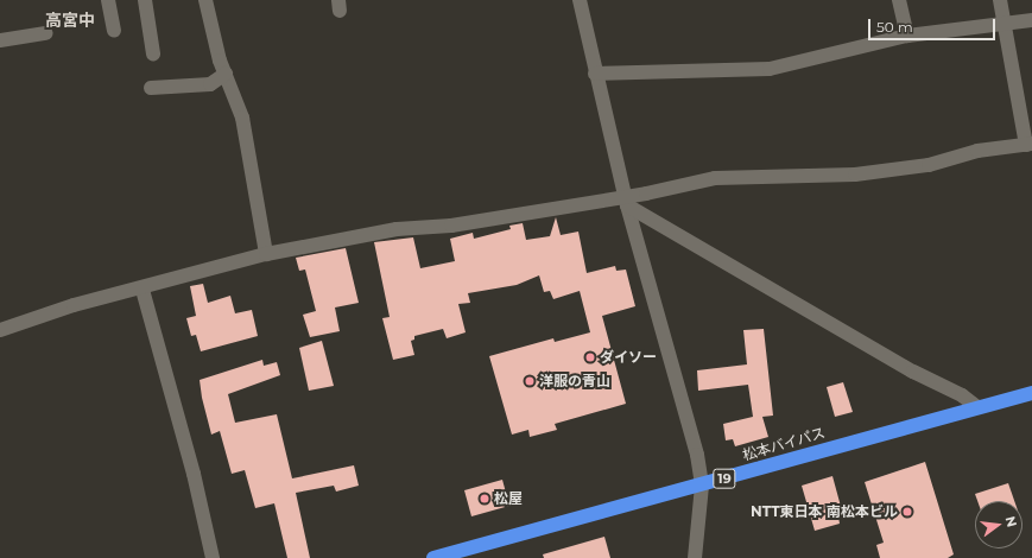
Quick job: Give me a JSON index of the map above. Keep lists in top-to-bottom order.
{
  "streets": {
    "highway": ["松本バイパス", "19"]
  },
  "districts": ["高宮中"],
  "places": [
    "ダイソー",
    "洋服の青山",
    "松屋",
    "NTT東日本 南松本ビル"
  ],
  "scale_bar": "50 m",
  "north": "right"
}
